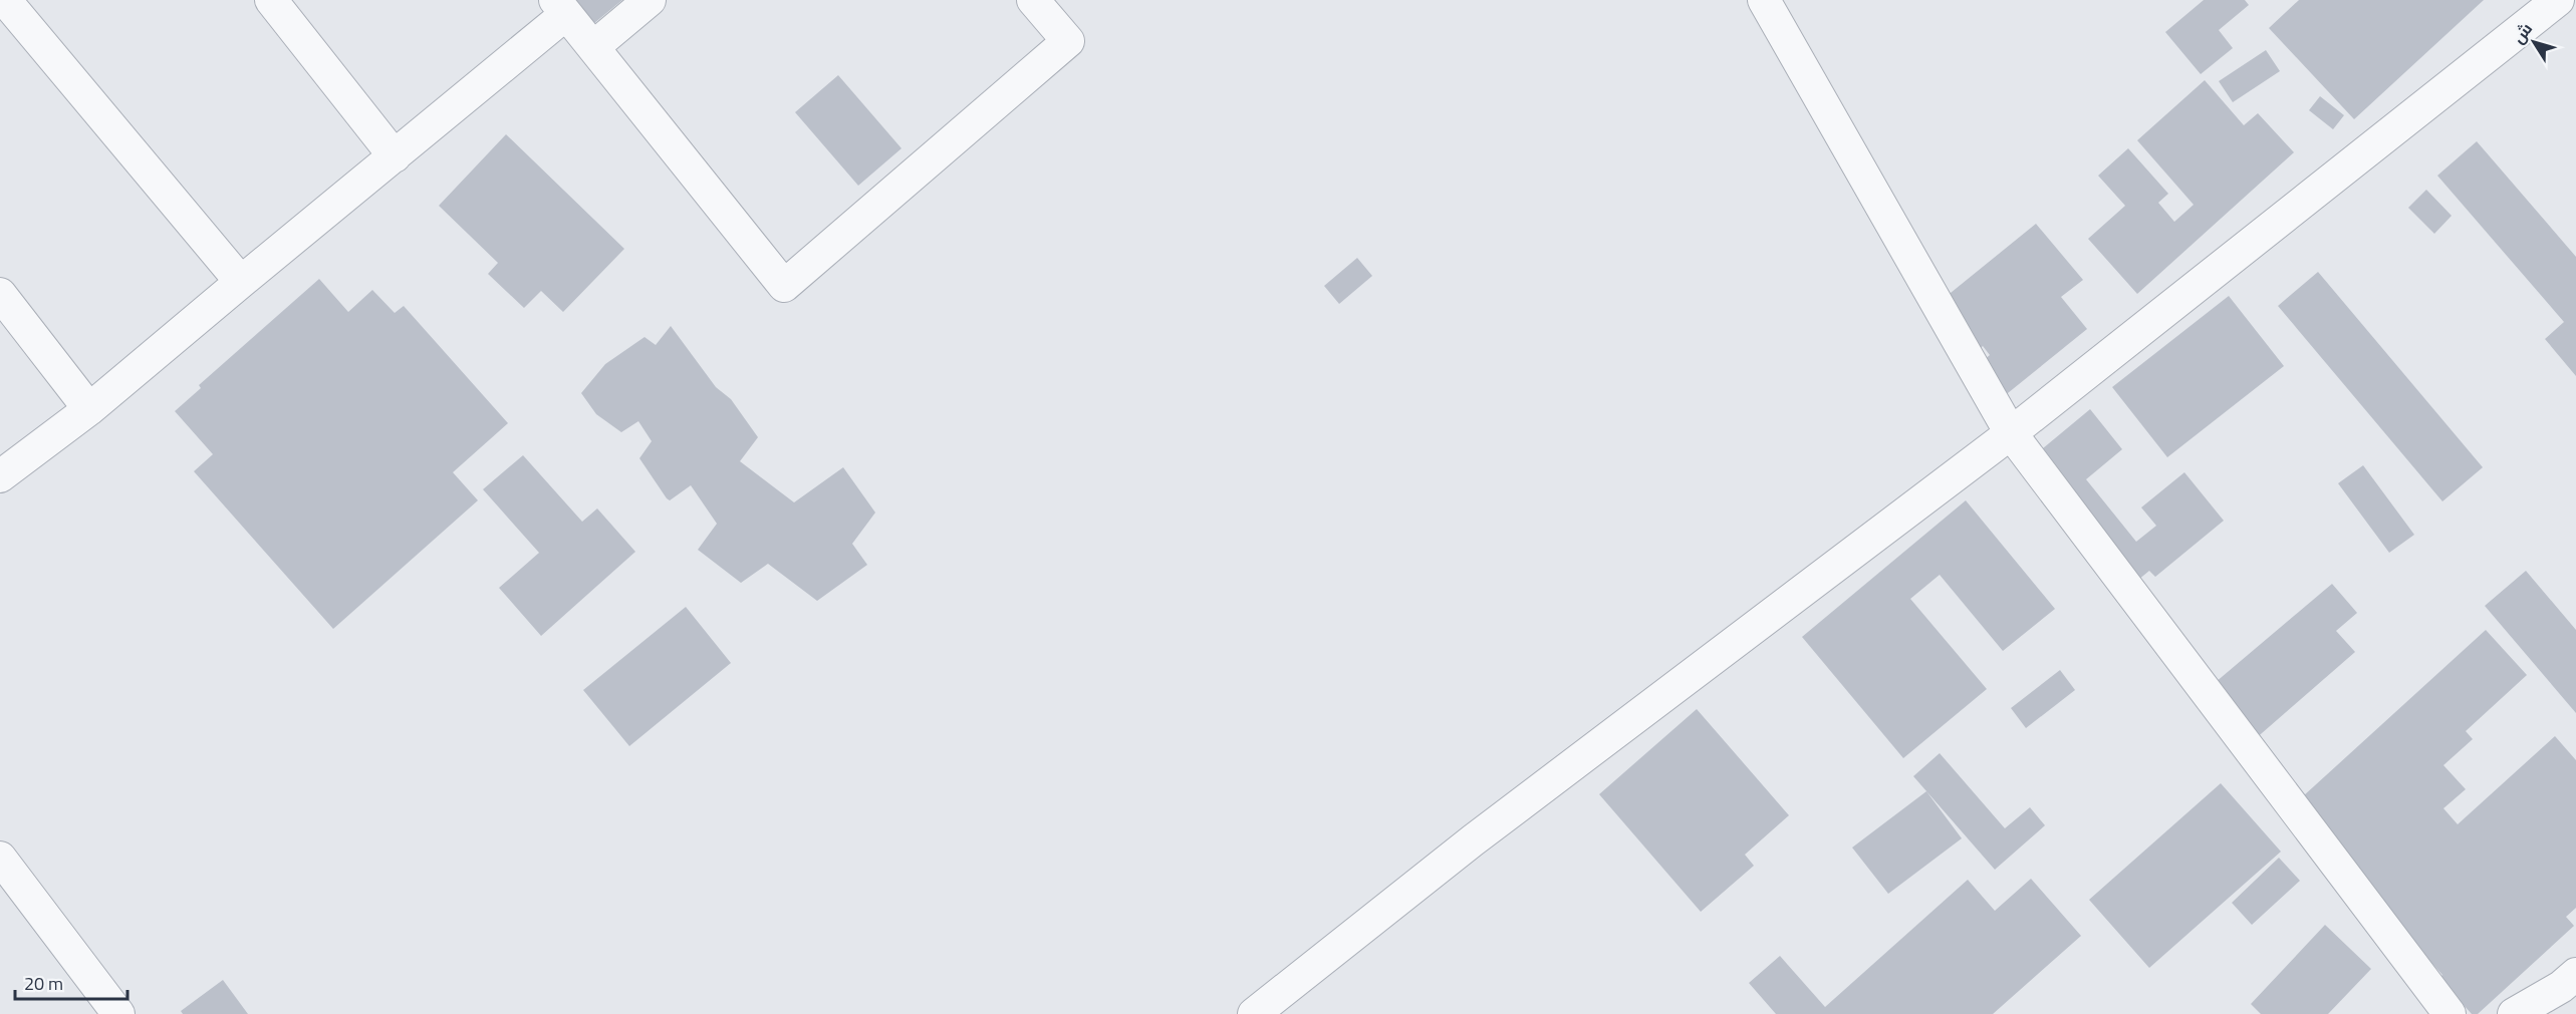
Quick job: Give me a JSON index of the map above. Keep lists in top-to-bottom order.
{
  "scale_bar": "20 m",
  "north": "top left"
}
